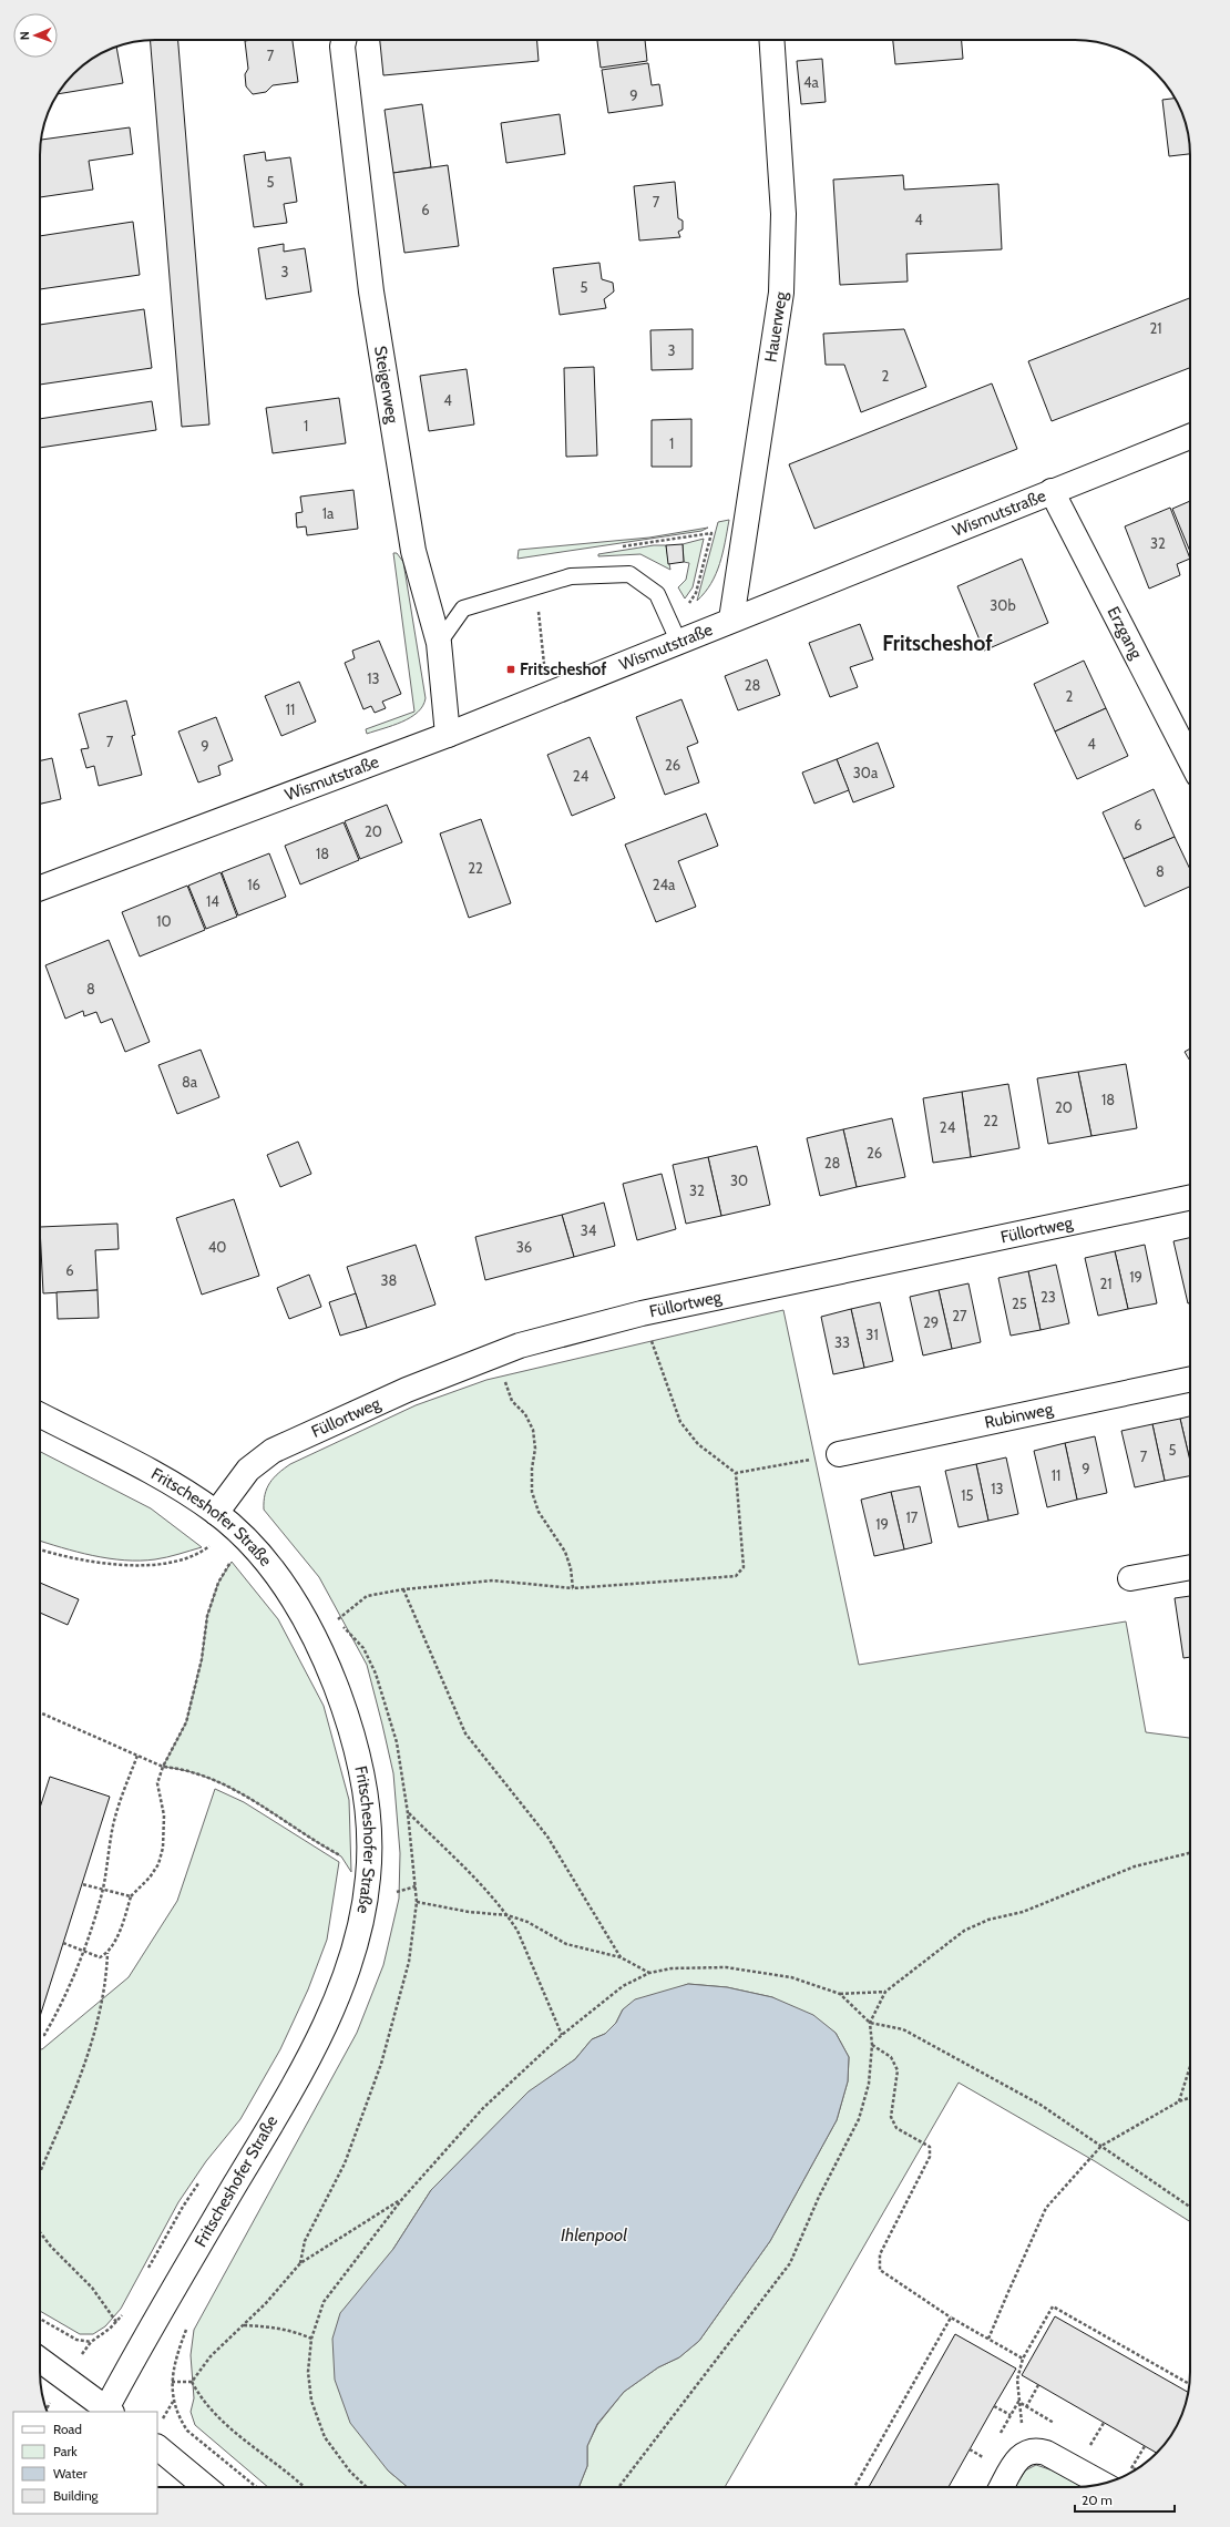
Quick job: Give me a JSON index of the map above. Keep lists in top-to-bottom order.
{
  "streets": {
    "street": [
      "Hauerweg",
      "Steigerweg",
      "Wismutstraße",
      "Erzgang",
      "Füllortweg",
      "Rubinweg",
      "Fritscheshofer Straße"
    ]
  },
  "crossings": [
    ["Hauerweg", "Wismutstraße"],
    ["Steigerweg", "Wismutstraße"],
    ["Wismutstraße", "Erzgang"],
    ["Füllortweg", "Fritscheshofer Straße"]
  ],
  "districts": ["Fritscheshof"],
  "water": ["Ihlenpool"],
  "places": {
    "transit": ["Fritscheshof"]
  },
  "house_numbers": [
    "7",
    "4a",
    "9",
    "5",
    "7",
    "6",
    "4",
    "3",
    "5",
    "21",
    "3",
    "2",
    "4",
    "1",
    "1",
    "1a",
    "32",
    "30b",
    "13",
    "28",
    "2",
    "11",
    "7",
    "4",
    "9",
    "26",
    "30a",
    "24",
    "6",
    "20",
    "18",
    "22",
    "8",
    "16",
    "24a",
    "14",
    "10",
    "8",
    "8a",
    "18",
    "20",
    "22",
    "24",
    "26",
    "28",
    "30",
    "32",
    "34",
    "40",
    "36",
    "6",
    "19",
    "38",
    "21",
    "23",
    "25",
    "27",
    "29",
    "31",
    "33",
    "5",
    "7",
    "9",
    "11",
    "13",
    "15",
    "17",
    "19"
  ],
  "legend": [
    "Road",
    "Park",
    "Water",
    "Building"
  ],
  "scale_bar": "20 m",
  "north": "left"
}
